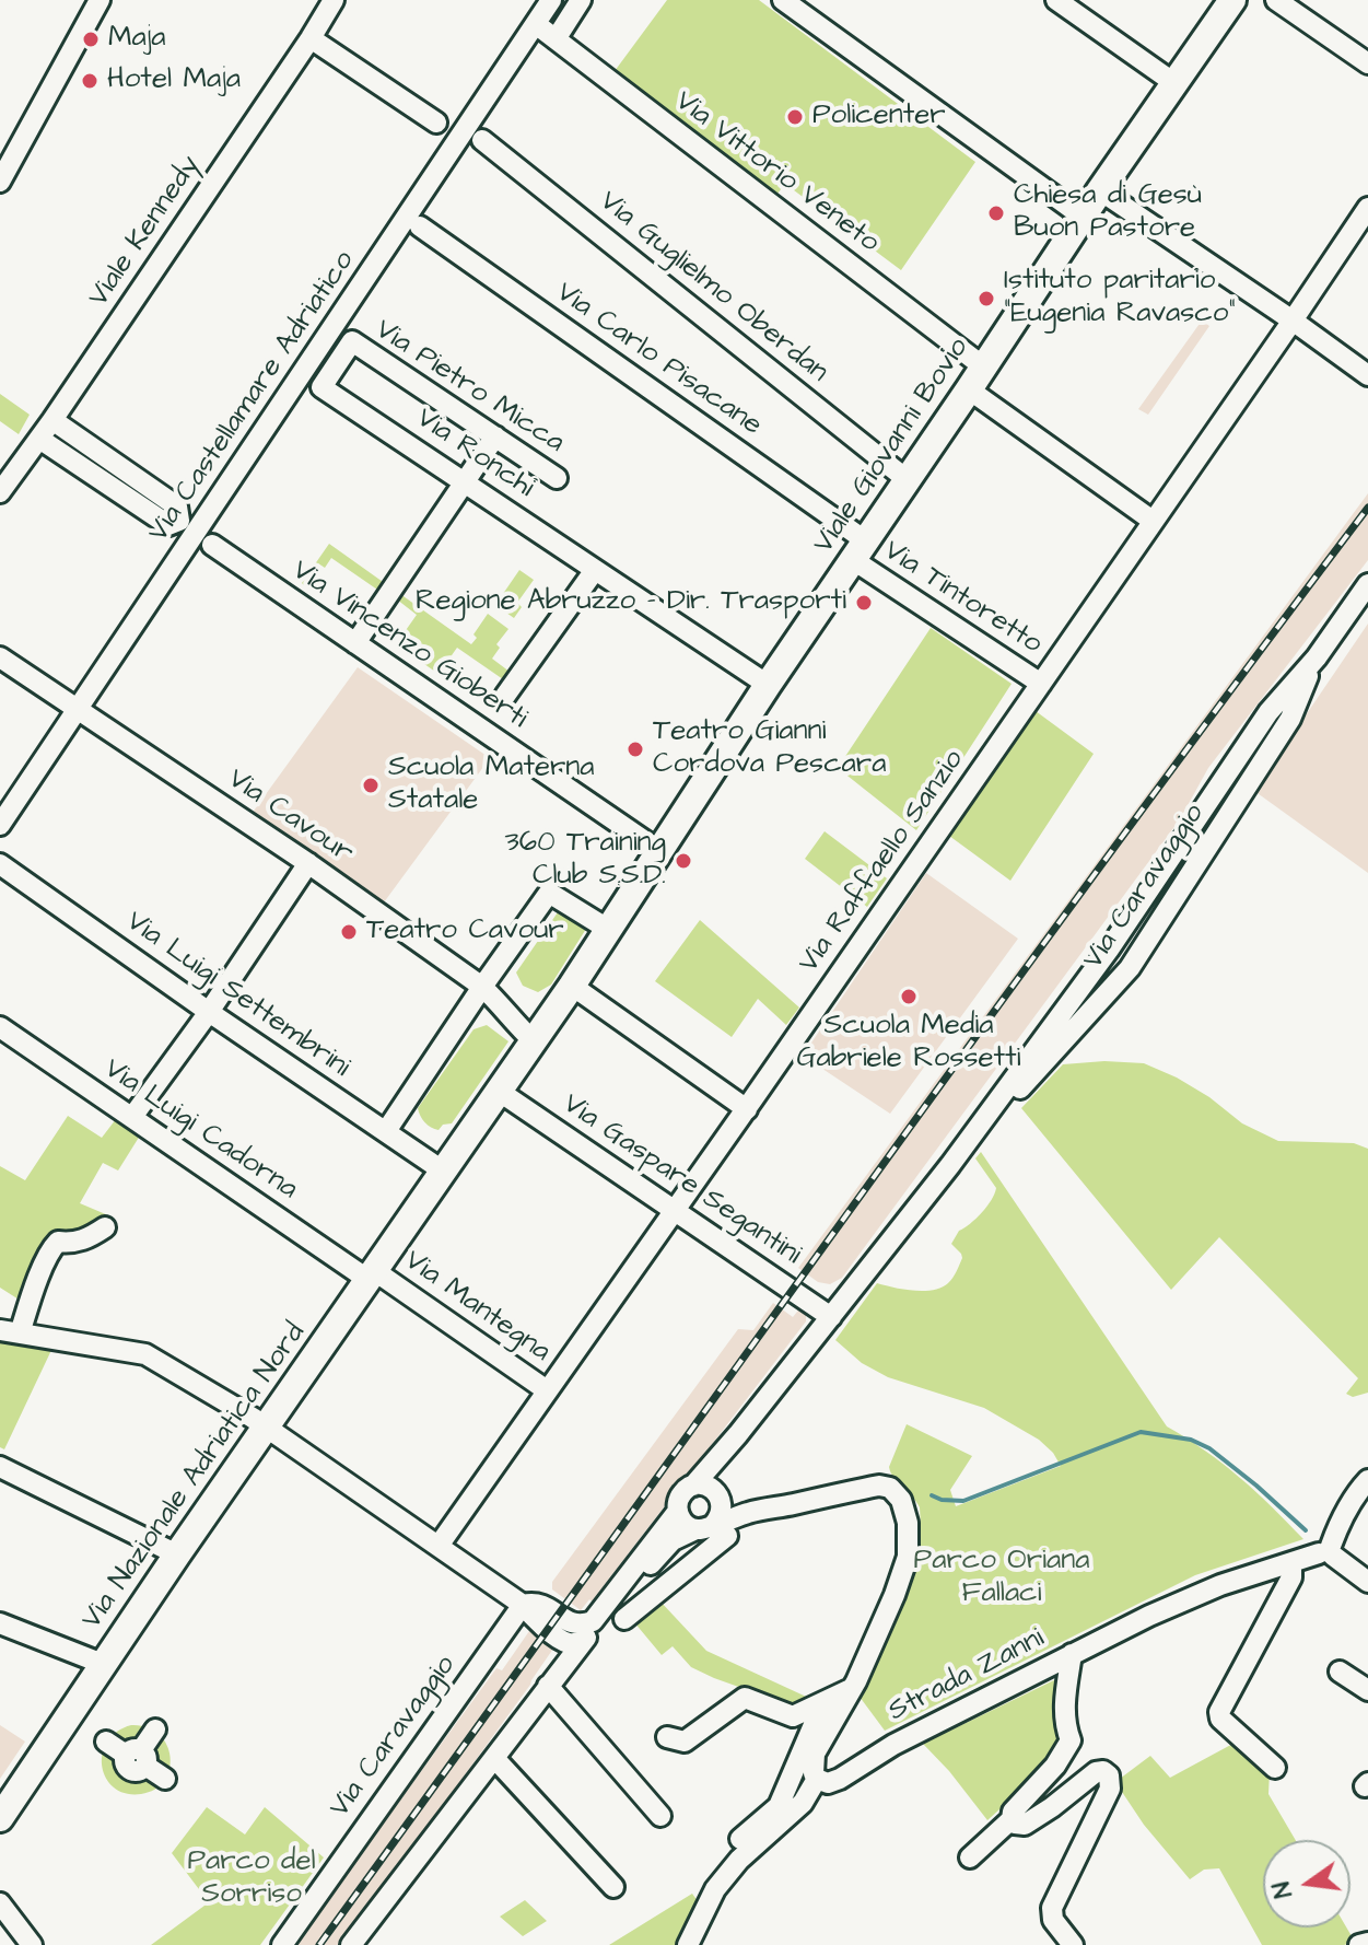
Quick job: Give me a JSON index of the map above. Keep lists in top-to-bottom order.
{
  "streets": {
    "main road": ["Viale Giovanni Bovio", "Via Nazionale Adriatica Nord"],
    "street": [
      "Via Vittorio Veneto",
      "Viale Kennedy",
      "Via Guglielmo Oberdan",
      "Via Carlo Pisacane",
      "Via Pietro Micca",
      "Via Castellamare Adriatico",
      "Via Ronchi",
      "Via Tintoretto",
      "Via Vincenzo Gioberti",
      "Via Cavour",
      "Via Raffaello Sanzio",
      "Via Caravaggio",
      "Via Luigi Settembrini",
      "Via Luigi Cadorna",
      "Via Gaspare Segantini",
      "Via Mantegna",
      "Strada Zanni"
    ]
  },
  "crossings": [
    ["Via Vittorio Veneto", "Via Castellamare Adriatico"],
    ["Via Vittorio Veneto", "Viale Giovanni Bovio"],
    ["Via Vittorio Veneto", "Via Raffaello Sanzio"],
    ["Via Guglielmo Oberdan", "Viale Giovanni Bovio"],
    ["Via Carlo Pisacane", "Viale Giovanni Bovio"],
    ["Via Carlo Pisacane", "Via Tintoretto"],
    ["Via Pietro Micca", "Via Ronchi"],
    ["Via Castellamare Adriatico", "Via Cavour"],
    ["Viale Giovanni Bovio", "Via Ronchi"],
    ["Viale Giovanni Bovio", "Via Tintoretto"],
    ["Viale Giovanni Bovio", "Via Vincenzo Gioberti"],
    ["Viale Giovanni Bovio", "Via Cavour"],
    ["Viale Giovanni Bovio", "Via Nazionale Adriatica Nord"],
    ["Via Tintoretto", "Via Raffaello Sanzio"],
    ["Via Cavour", "Via Nazionale Adriatica Nord"],
    ["Via Raffaello Sanzio", "Via Gaspare Segantini"],
    ["Via Raffaello Sanzio", "Via Mantegna"],
    ["Via Caravaggio", "Via Gaspare Segantini"],
    ["Via Caravaggio", "Strada Zanni"],
    ["Via Luigi Settembrini", "Via Nazionale Adriatica Nord"],
    ["Via Luigi Cadorna", "Via Mantegna"],
    ["Via Luigi Cadorna", "Via Nazionale Adriatica Nord"],
    ["Via Gaspare Segantini", "Via Nazionale Adriatica Nord"],
    ["Via Mantegna", "Via Nazionale Adriatica Nord"]
  ],
  "parks": ["Parco Oriana Fallaci", "Parco del Sorriso"],
  "places": [
    "Maja",
    "Hotel Maja",
    "Policenter",
    "Chiesa di Gesù Buon Pastore",
    "Istituto paritario \"Eugenia Ravasco\"",
    "Regione Abruzzo - Dir. Trasporti",
    "Teatro Gianni Cordova Pescara",
    "Scuola Materna Statale",
    "360 Training Club S.S.D.",
    "Teatro Cavour",
    "Scuola Media Gabriele Rossetti"
  ],
  "north": "left"
}
